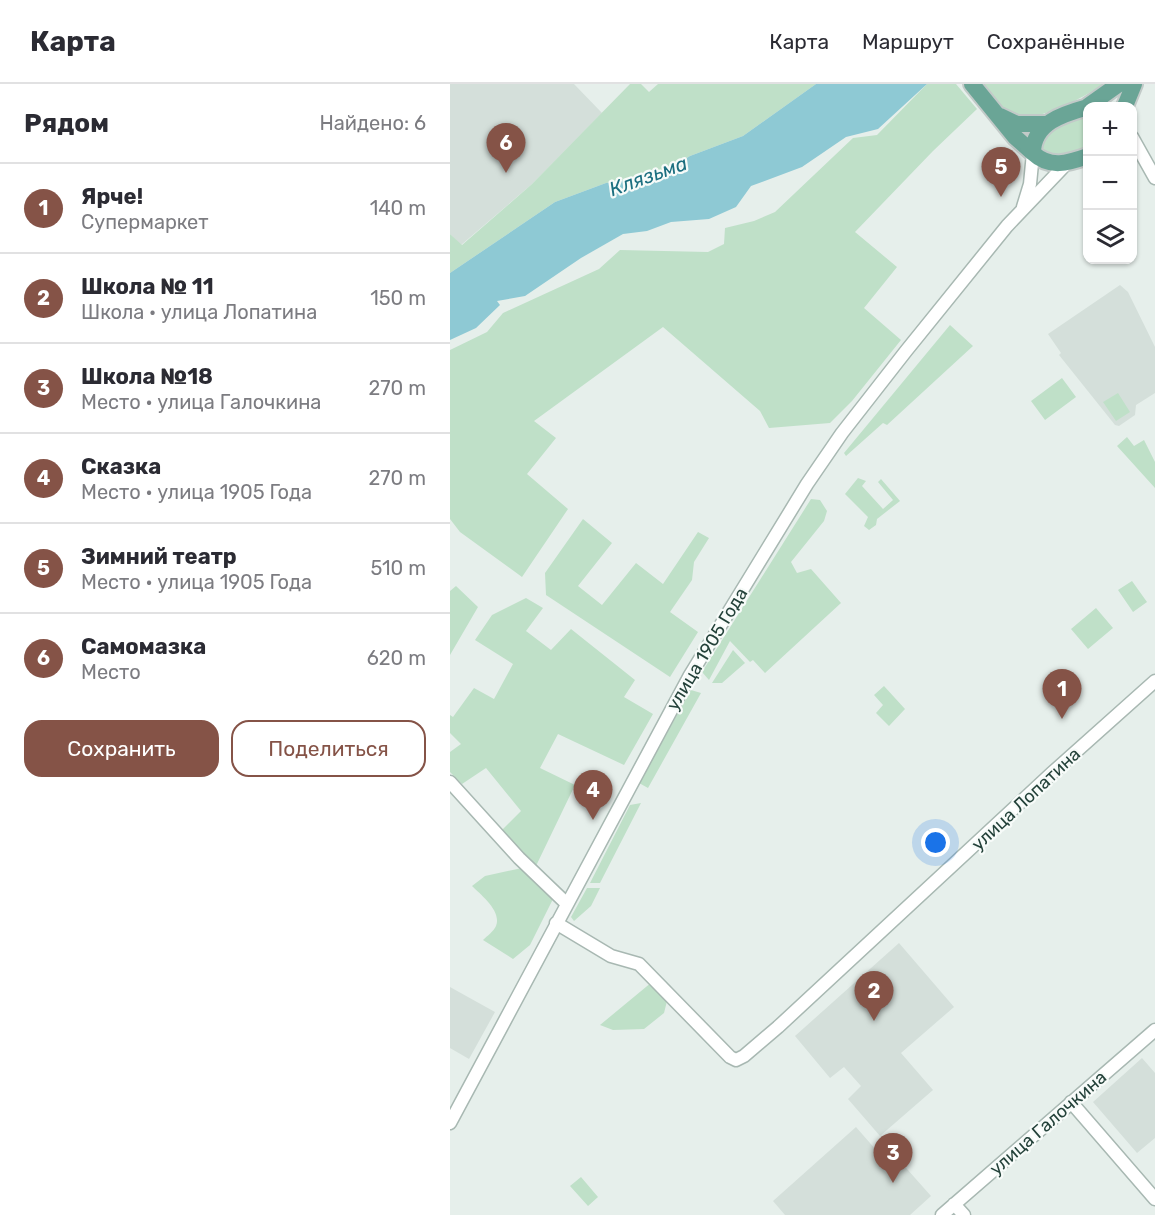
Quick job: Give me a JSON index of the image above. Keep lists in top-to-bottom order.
{
  "streets": {
    "street": ["улица 1905 Года", "улица Лопатина", "улица Галочкина"]
  },
  "crossings": [
    ["улица 1905 Года", "улица Лопатина"]
  ],
  "water": ["Клязьма"],
  "page": {
    "header": "Карта",
    "nav": ["Карта", "Маршрут", "Сохранённые"],
    "heading": ["Рядом", "Найдено: 6"],
    "map_buttons": ["+", "−"],
    "pins": [
      "6",
      "5",
      "1",
      "4",
      "2",
      "3"
    ],
    "list": [
      {
        "mark": "1",
        "name": "Ярче!",
        "note": "Супермаркет",
        "value": "140 m"
      },
      {
        "mark": "2",
        "name": "Школа № 11",
        "note": "Школа · улица Лопатина",
        "value": "150 m"
      },
      {
        "mark": "3",
        "name": "Школа №18",
        "note": "Место · улица Галочкина",
        "value": "270 m"
      },
      {
        "mark": "4",
        "name": "Сказка",
        "note": "Место · улица 1905 Года",
        "value": "270 m"
      },
      {
        "mark": "5",
        "name": "Зимний театр",
        "note": "Место · улица 1905 Года",
        "value": "510 m"
      },
      {
        "mark": "6",
        "name": "Самомазка",
        "note": "Место",
        "value": "620 m"
      }
    ],
    "buttons": ["Сохранить", "Поделиться"]
  }
}
